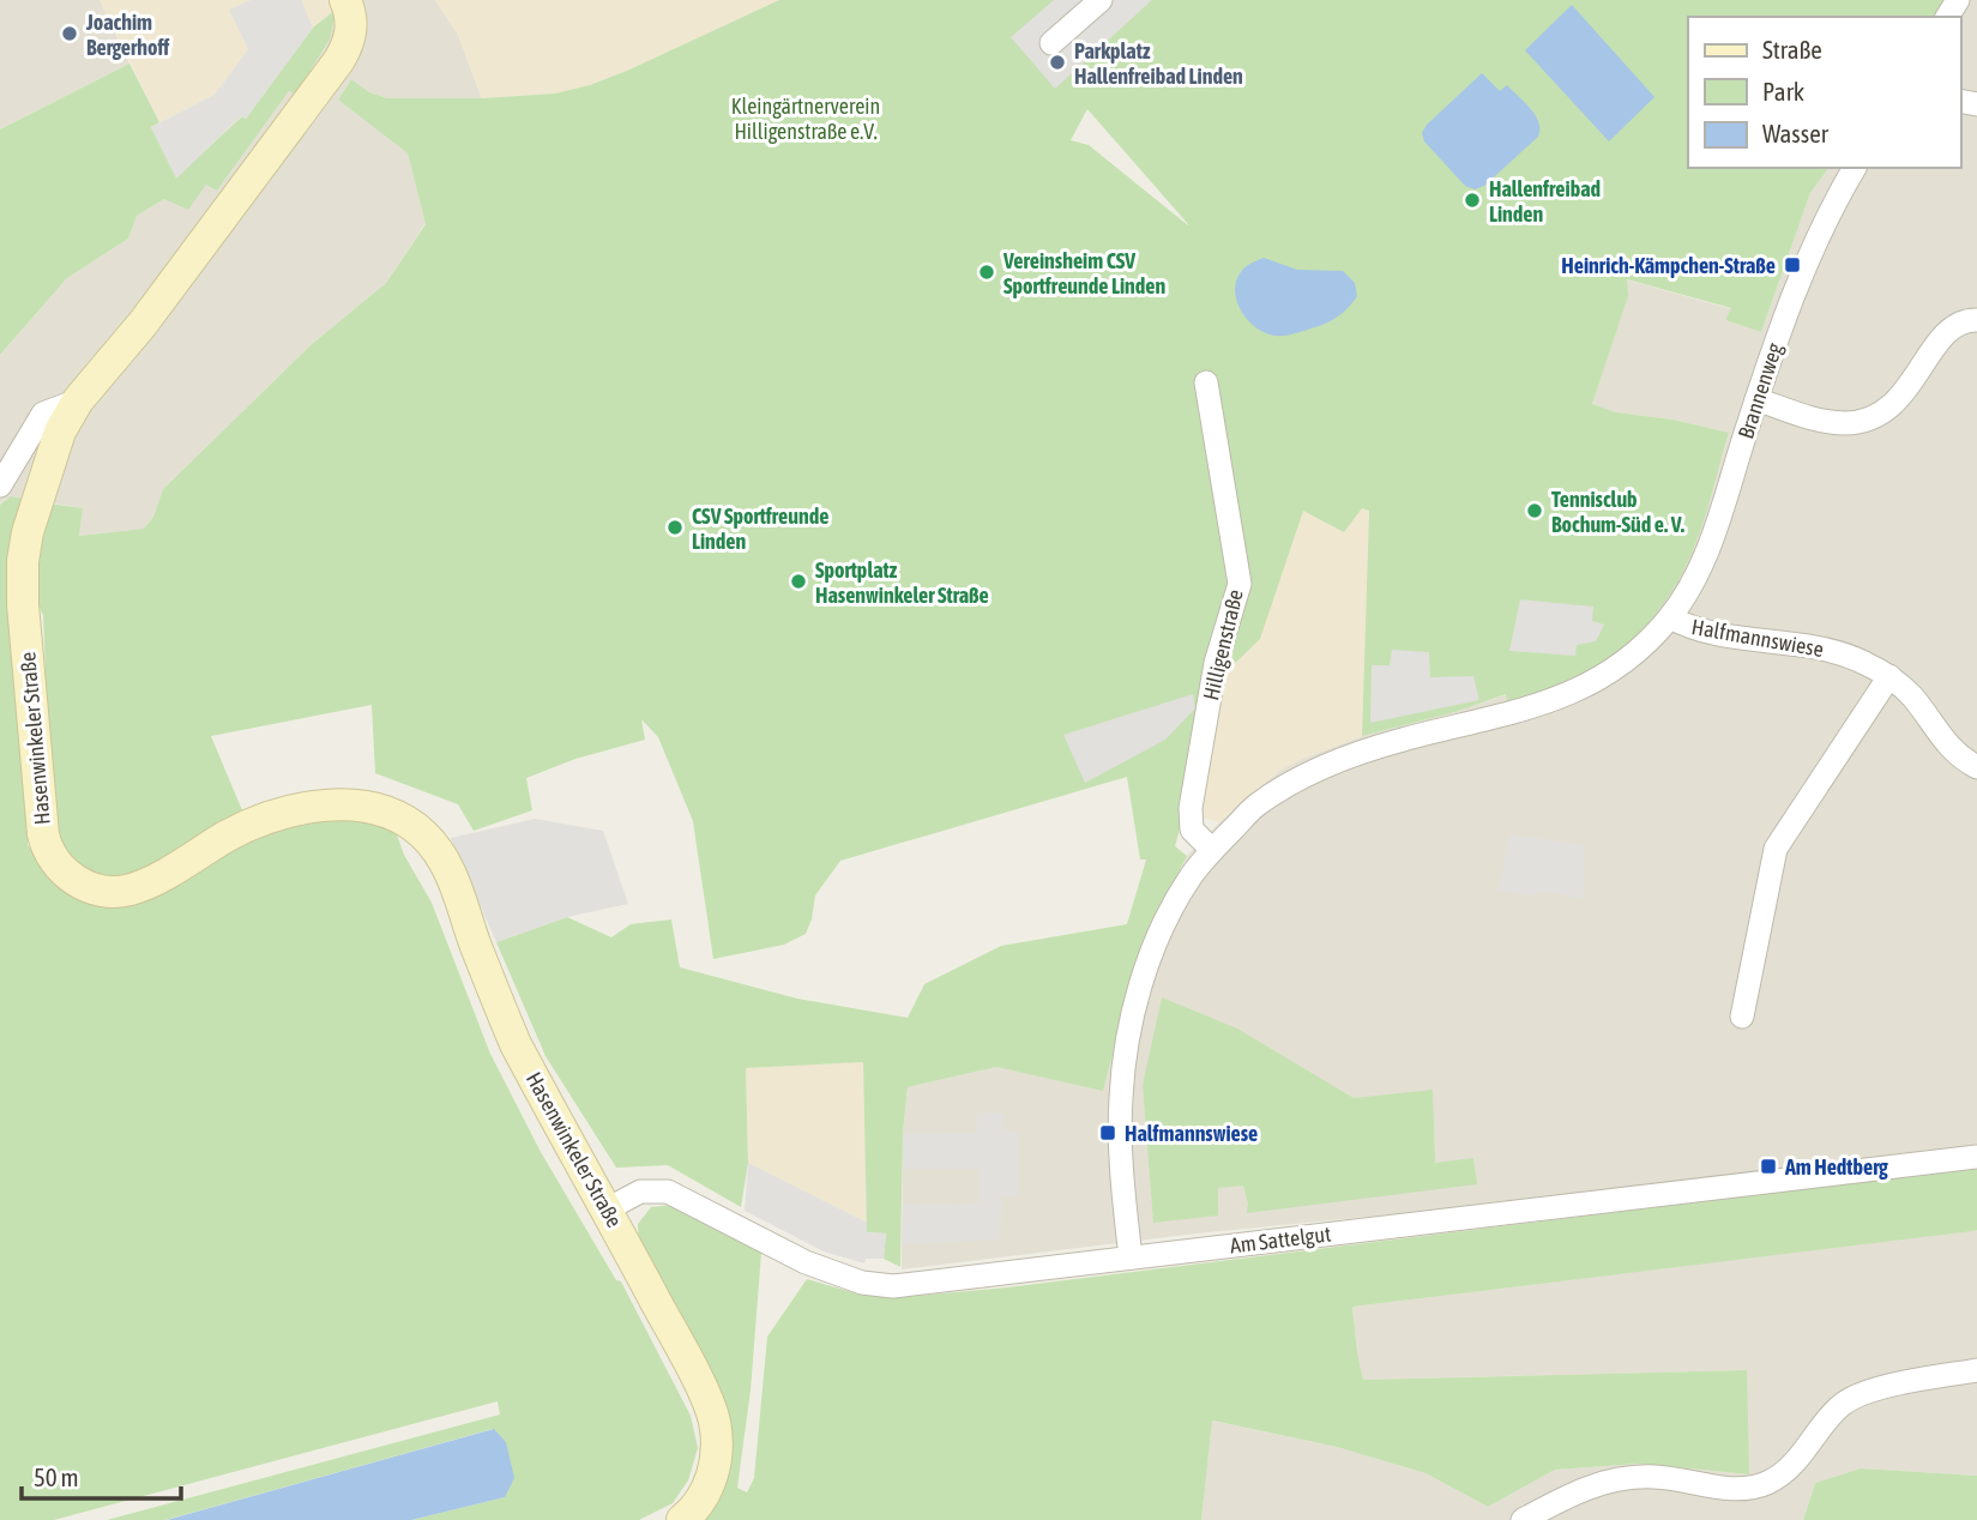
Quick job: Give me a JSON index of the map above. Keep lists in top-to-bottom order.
{
  "streets": {
    "street": [
      "Brannenweg",
      "Halfmannswiese",
      "Hilligenstraße",
      "Hasenwinkeler Straße",
      "Am Sattelgut"
    ]
  },
  "crossings": [
    ["Brannenweg", "Halfmannswiese"],
    ["Halfmannswiese", "Hilligenstraße"],
    ["Halfmannswiese", "Am Sattelgut"],
    ["Hasenwinkeler Straße", "Am Sattelgut"]
  ],
  "parks": ["Kleingärtnerverein Hilligenstraße e.V."],
  "places": {
    "other": [
      "Joachim Bergerhoff",
      "Parkplatz Hallenfreibad Linden",
      "Hallenfreibad Linden",
      "Vereinsheim CSV Sportfreunde Linden",
      "Tennisclub Bochum-Süd e. V.",
      "CSV Sportfreunde Linden",
      "Sportplatz Hasenwinkeler Straße"
    ],
    "transit": ["Heinrich-Kämpchen-Straße", "Halfmannswiese", "Am Hedtberg"]
  },
  "legend": ["Straße", "Park", "Wasser"],
  "scale_bar": "50 m"
}
